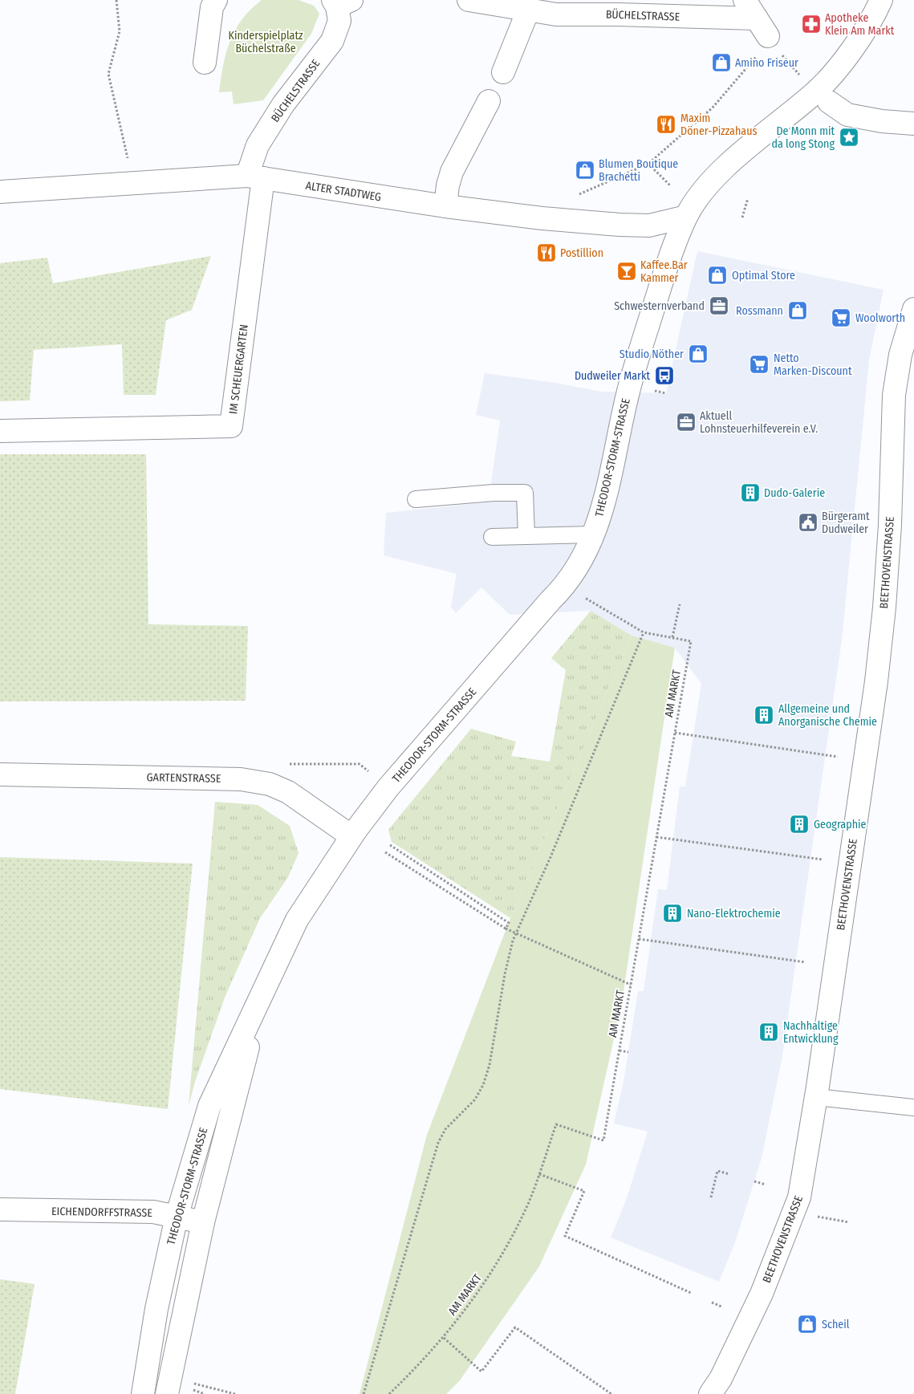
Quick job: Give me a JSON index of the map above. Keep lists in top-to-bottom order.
{
  "streets": {
    "street": [
      "BÜCHELSTRASSE",
      "ALTER STADTWEG",
      "IM SCHEUERGARTEN",
      "THEODOR-STORM-STRASSE",
      "BEETHOVENSTRASSE",
      "GARTENSTRASSE",
      "EICHENDORFFSTRASSE"
    ],
    "path": ["AM MARKT"]
  },
  "crossings": [
    ["BÜCHELSTRASSE", "ALTER STADTWEG"],
    ["BÜCHELSTRASSE", "IM SCHEUERGARTEN"],
    ["ALTER STADTWEG", "IM SCHEUERGARTEN"],
    ["ALTER STADTWEG", "THEODOR-STORM-STRASSE"],
    ["THEODOR-STORM-STRASSE", "GARTENSTRASSE"],
    ["THEODOR-STORM-STRASSE", "EICHENDORFFSTRASSE"]
  ],
  "parks": ["Kinderspielplatz Büchelstraße"],
  "places": {
    "pharmacy": ["Apotheke Klein Am Markt"],
    "shop": [
      "Amino Friseur",
      "Blumen Boutique Brachetti",
      "Optimal Store",
      "Rossmann",
      "Studio Nöther",
      "Scheil"
    ],
    "restaurant": ["Maxim Döner-Pizzahaus", "Postillion"],
    "place": ["De Monn mit da long Stong"],
    "bar": ["Kaffee.Bar Kammer"],
    "office": ["Schwesternverband", "Aktuell Lohnsteuerhilfeverein e.V."],
    "supermarket": ["Woolworth", "Netto Marken-Discount"],
    "bus stop": ["Dudweiler Markt"],
    "building": [
      "Dudo-Galerie",
      "Allgemeine und Anorganische Chemie",
      "Geographie",
      "Nano-Elektrochemie",
      "Nachhaltige Entwicklung"
    ],
    "public building": ["Bürgeramt Dudweiler"]
  }
}
